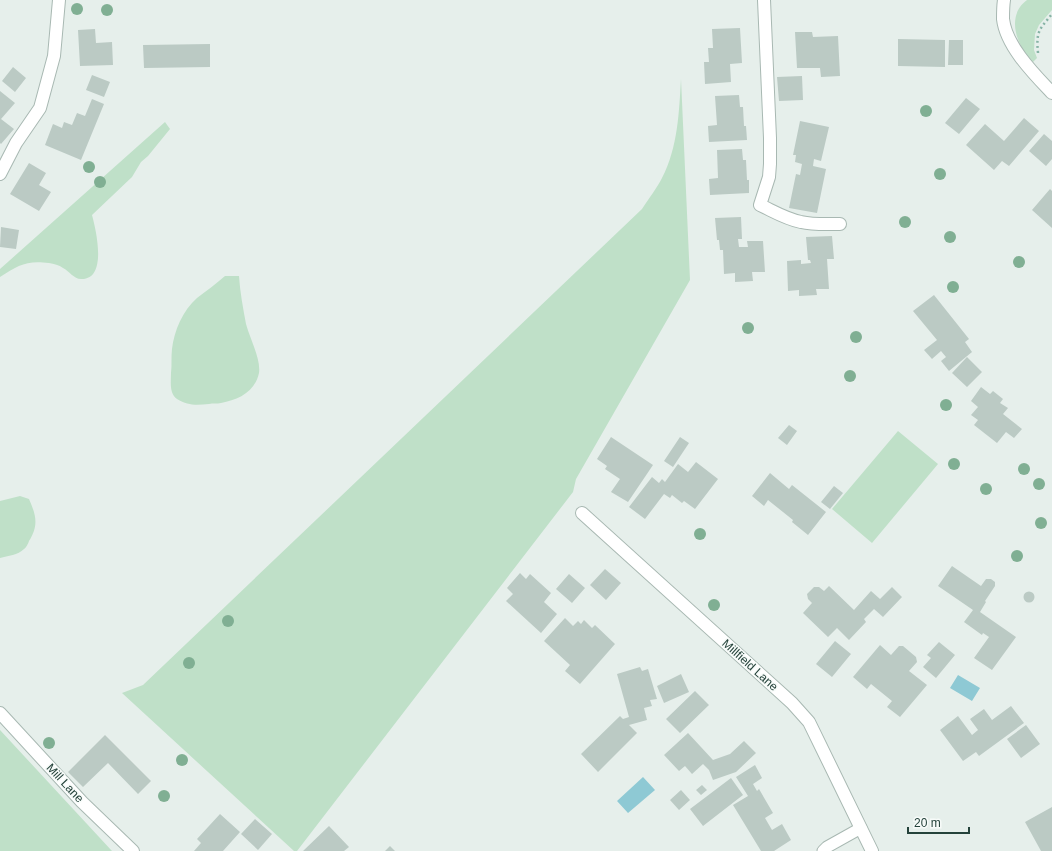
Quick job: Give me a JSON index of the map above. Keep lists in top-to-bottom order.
{
  "streets": {
    "street": ["Millfield Lane", "Mill Lane"]
  },
  "scale_bar": "20 m"
}
